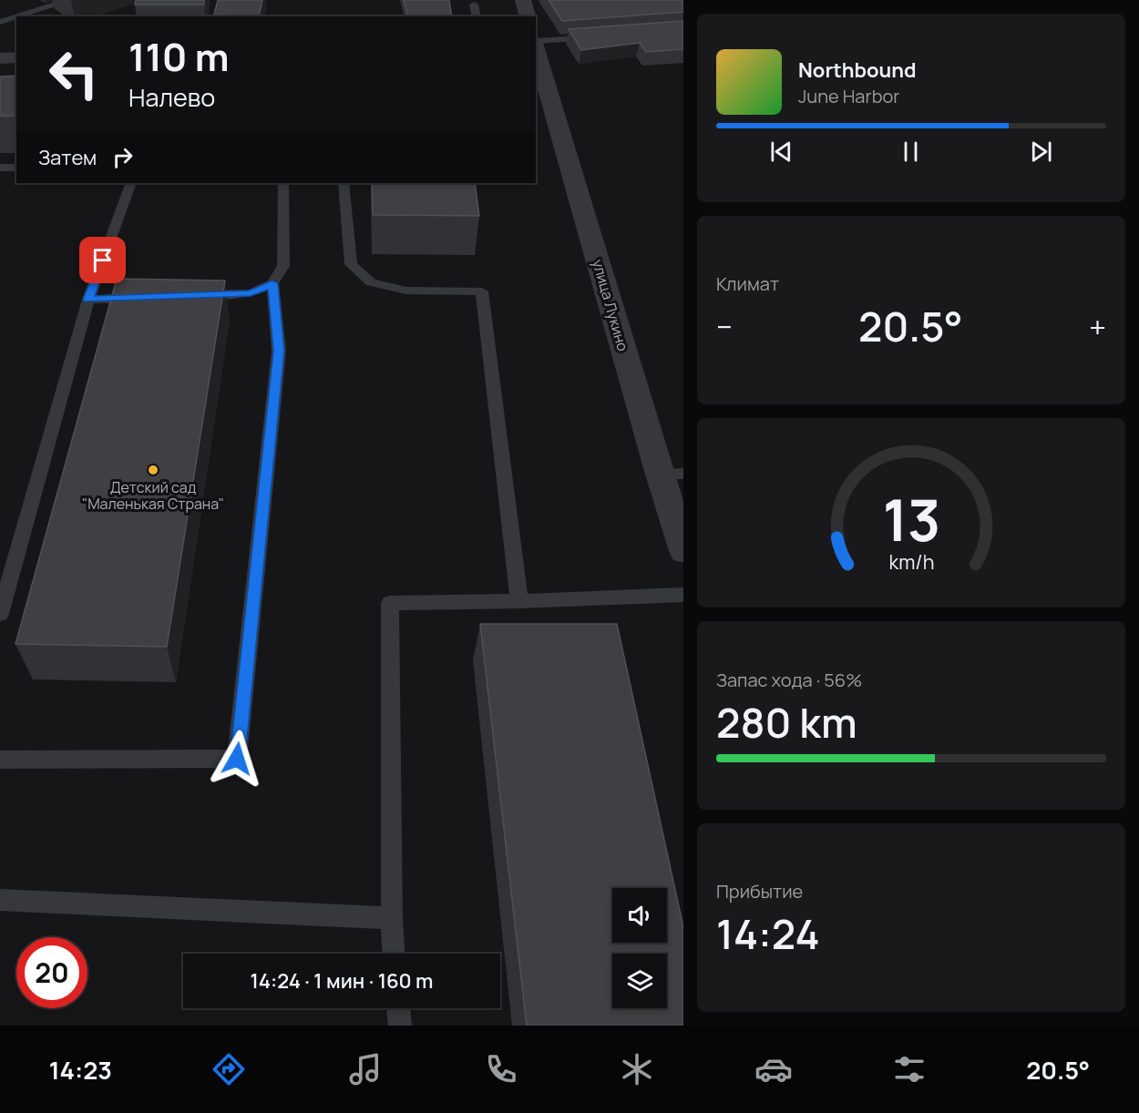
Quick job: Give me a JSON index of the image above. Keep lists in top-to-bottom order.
{
  "streets": {
    "street": ["улица Лукино"]
  },
  "places": ["Детский сад \"Маленькая Страна\""],
  "page": {
    "turn": ["110 m", "Налево"],
    "song": ["Northbound", "June Harbor"],
    "then": "Затем",
    "tile": [
      "Климат",
      ["Запас хода · 56%", "280 km"],
      ["Прибытие", "14:24"]
    ],
    "heat": ["−", "20.5°", "+"],
    "limit": "20",
    "trip": "14:24 · 1 мин · 160 m",
    "tabs": ["14:23", "20.5°"],
    "gauge": ["13", "km/h"]
  }
}
